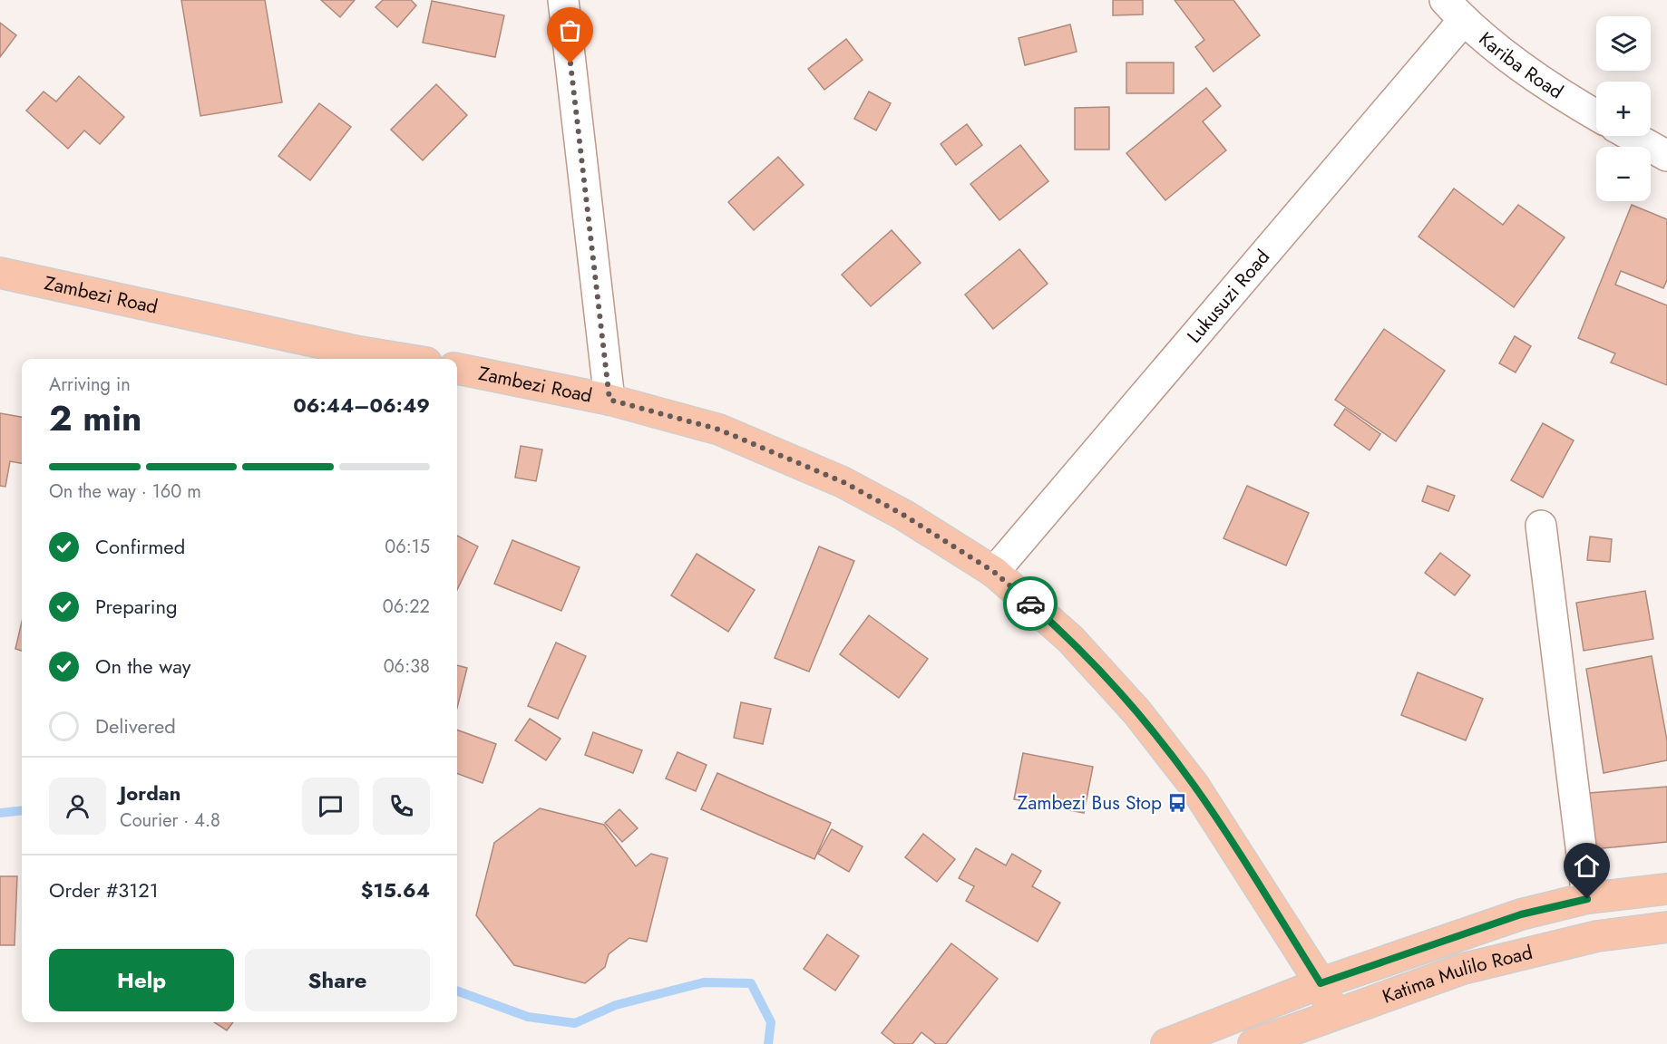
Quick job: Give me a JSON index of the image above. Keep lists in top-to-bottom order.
{
  "streets": {
    "main road": ["Zambezi Road", "Katima Mulilo Road"],
    "street": ["Kariba Road", "Lukusuzi Road"]
  },
  "crossings": [
    ["Kariba Road", "Lukusuzi Road"],
    ["Zambezi Road", "Lukusuzi Road"],
    ["Zambezi Road", "Katima Mulilo Road"]
  ],
  "places": {
    "bus stop": ["Zambezi Bus Stop"]
  },
  "page": {
    "map_buttons": ["+", "−"],
    "heading": ["2 min", "Arriving in", "06:44–06:49"],
    "panel": [
      "Jordan",
      "Courier · 4.8",
      "Order #3121",
      "$15.64"
    ],
    "bar": "On the way · 160 m",
    "list": [
      ["Confirmed", "06:15"],
      ["Preparing", "06:22"],
      ["On the way", "06:38"],
      "Delivered"
    ],
    "buttons": ["Help", "Share"]
  }
}
